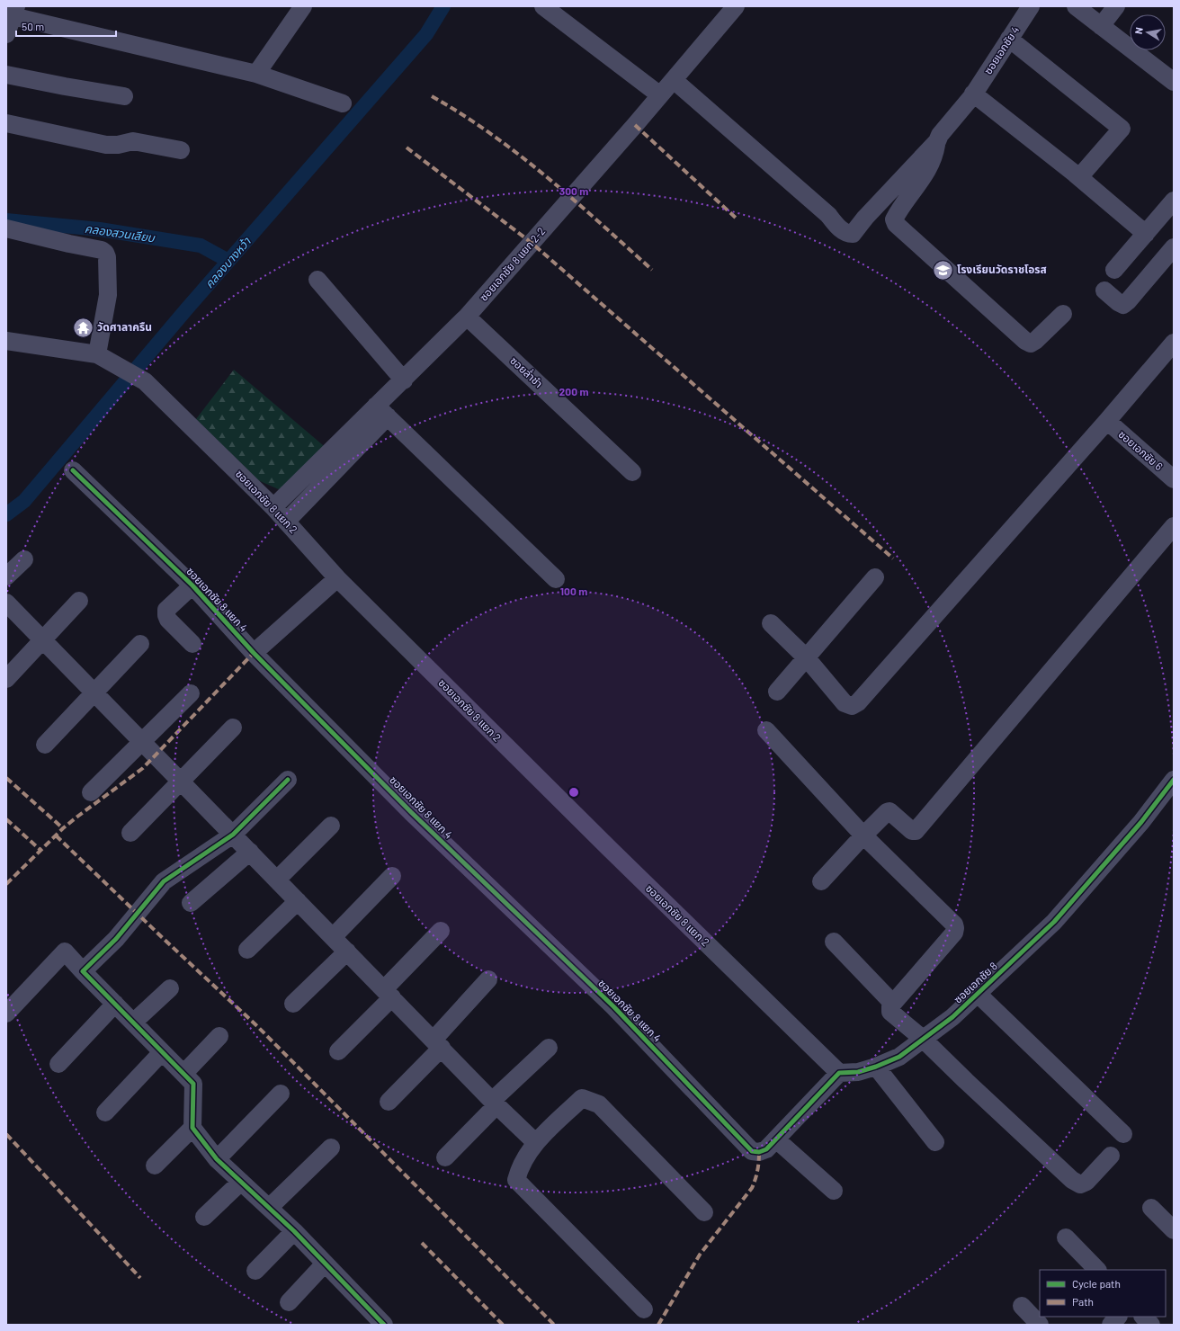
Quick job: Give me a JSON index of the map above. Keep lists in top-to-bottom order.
{
  "streets": {
    "street": [
      "ซอยเอกชัย 4",
      "ซอยเอกชัย 8 แยก 2-2",
      "ซอยล่ำชำ",
      "ซอยเอกชัย 6",
      "ซอยเอกชัย 8 แยก 2",
      "ซอยเอกชัย 8 แยก 4",
      "ซอยเอกชัย 8"
    ]
  },
  "crossings": [
    ["ซอยเอกชัย 8 แยก 2-2", "ซอยล่ำชำ"],
    ["ซอยเอกชัย 8 แยก 2-2", "ซอยเอกชัย 8 แยก 2"],
    ["ซอยเอกชัย 8 แยก 2", "ซอยเอกชัย 8"]
  ],
  "water": ["คลองสวนเลียบ", "คลองบางหว้า"],
  "places": {
    "school or university": ["โรงเรียนวัดราชโอรส"],
    "temple": ["วัดศาลาครืน"]
  },
  "legend": ["Cycle path", "Path"],
  "scale_bar": "50 m",
  "north": "left",
  "rings": ["300 m", "200 m", "100 m"]
}
